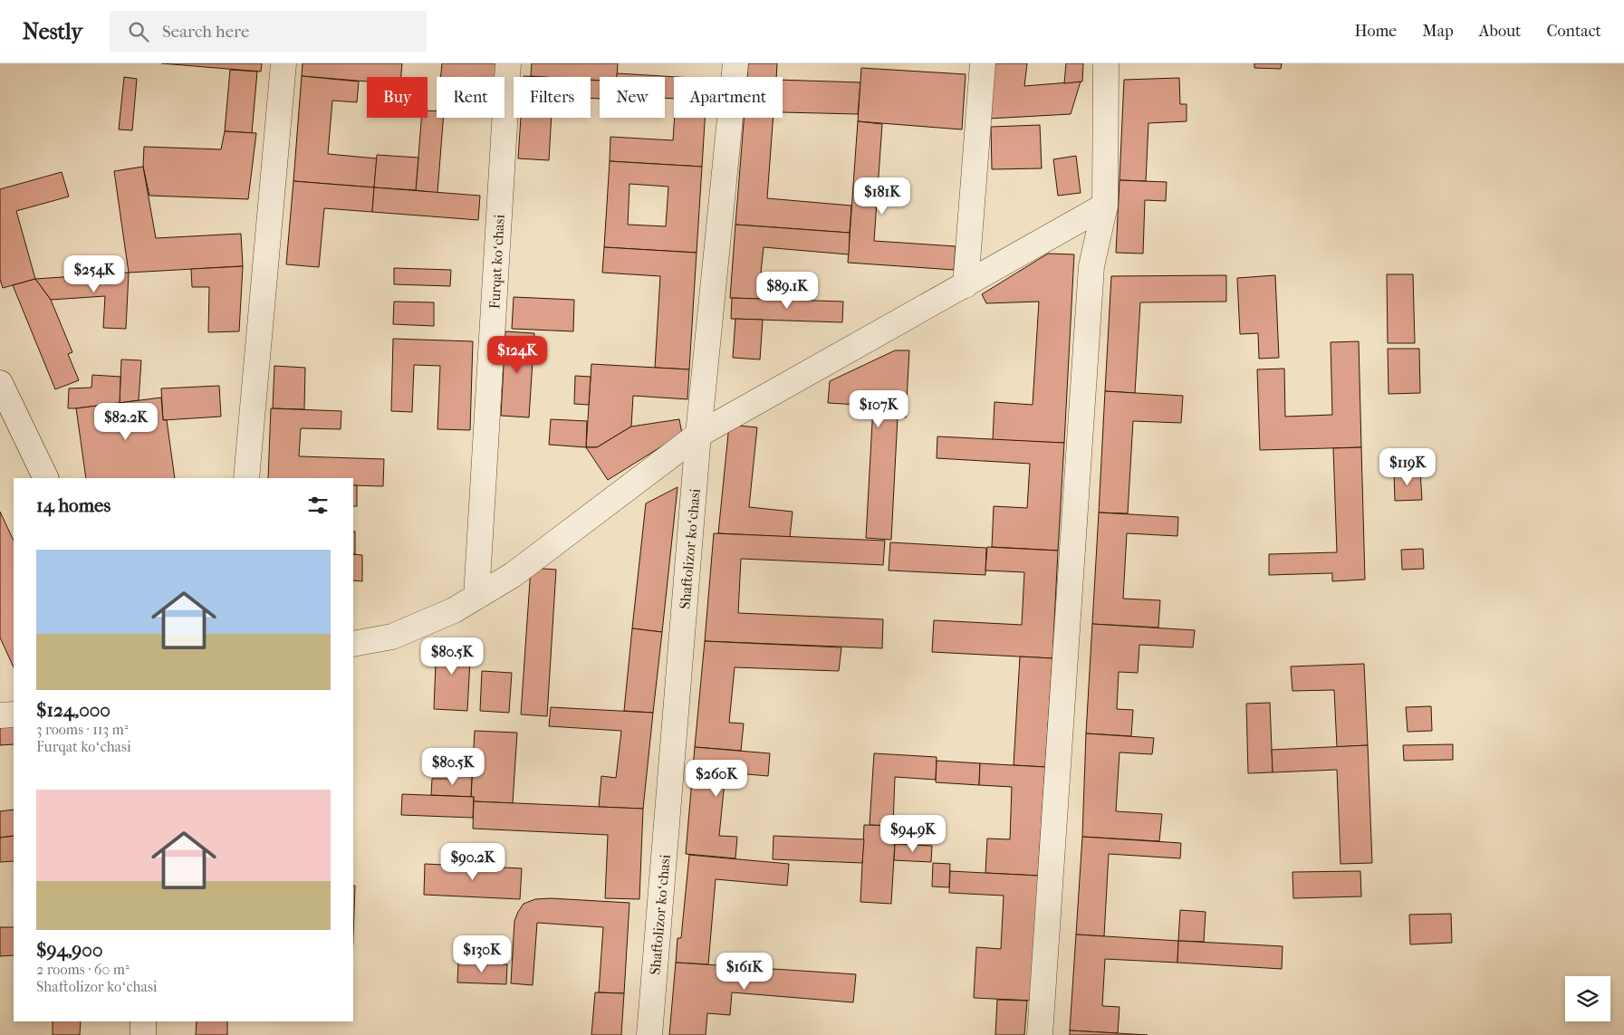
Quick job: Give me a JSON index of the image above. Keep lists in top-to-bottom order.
{
  "streets": {
    "street": ["Furqat koʻchasi", "Shaftolizor koʻchasi"]
  },
  "page": {
    "header": "Nestly",
    "search": "Search here",
    "nav": [
      "Home",
      "Map",
      "About",
      "Contact"
    ],
    "chip": [
      "Buy",
      "Rent",
      "Filters",
      "New",
      "Apartment"
    ],
    "price": [
      "$181K",
      "$254K",
      "$89.1K",
      "$124K",
      "$107K",
      "$82.2K",
      "$119K",
      "$80.5K",
      "$80.5K",
      "$260K",
      "$94.9K",
      "$90.2K",
      "$130K",
      "$161K"
    ],
    "heading": "14 homes",
    "list": [
      {
        "name": "$124,000",
        "note": "3 rooms · 113 m² · Furqat koʻchasi"
      },
      {
        "name": "$94,900",
        "note": "2 rooms · 60 m² · Shaftolizor koʻchasi"
      }
    ]
  }
}
